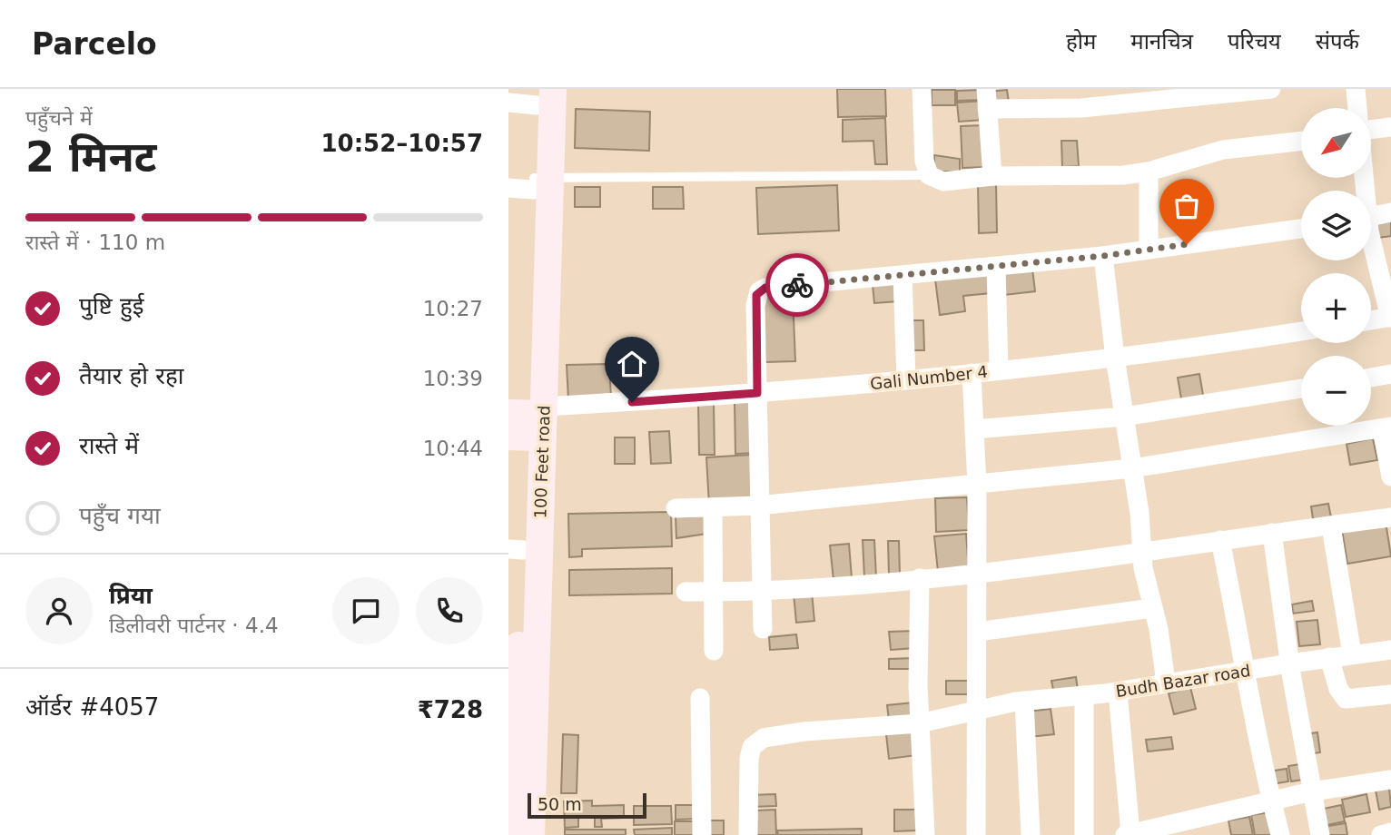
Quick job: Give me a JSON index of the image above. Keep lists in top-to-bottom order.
{
  "streets": {
    "street": ["Gali Number 4", "100 Feet road", "Budh Bazar road"]
  },
  "crossings": [
    ["Gali Number 4", "100 Feet road"]
  ],
  "scale_bar": "50 m",
  "north": "bottom left",
  "page": {
    "header": "Parcelo",
    "nav": [
      "होम",
      "मानचित्र",
      "परिचय",
      "संपर्क"
    ],
    "heading": ["2 मिनट", "पहुँचने में", "10:52–10:57"],
    "panel": [
      "प्रिया",
      "डिलीवरी पार्टनर · 4.4",
      "ऑर्डर #4057",
      "₹728"
    ],
    "map_buttons": ["+", "−"],
    "bar": "रास्ते में · 110 m",
    "list": [
      ["पुष्टि हुई", "10:27"],
      ["तैयार हो रहा", "10:39"],
      ["रास्ते में", "10:44"],
      "पहुँच गया"
    ],
    "scale": "50 m"
  }
}
